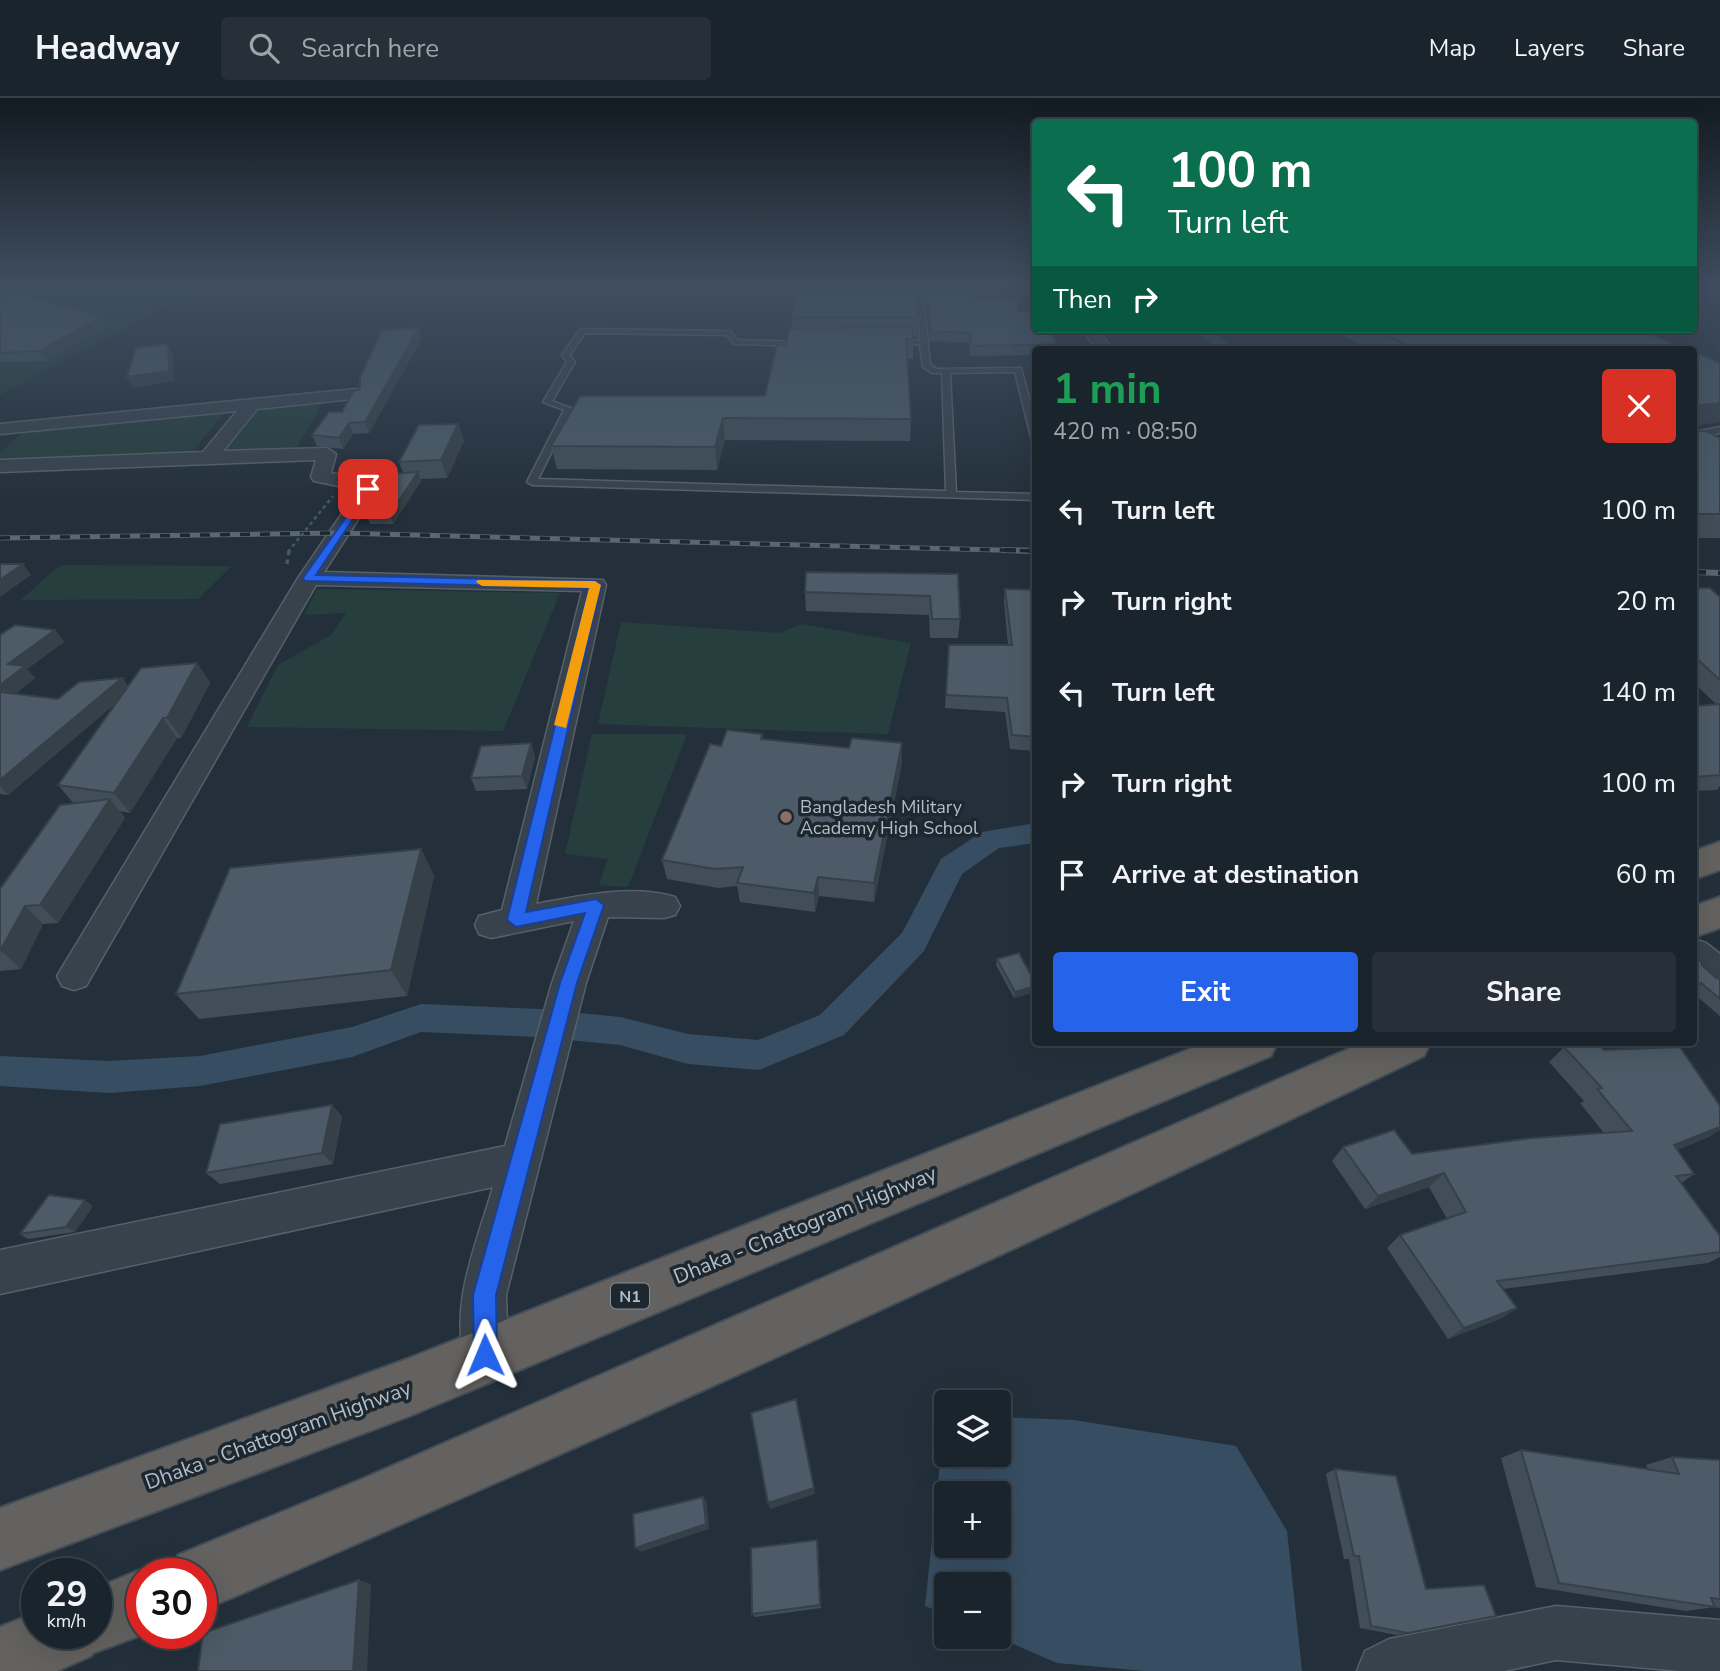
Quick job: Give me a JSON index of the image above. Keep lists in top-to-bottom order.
{
  "streets": {
    "highway": ["Dhaka - Chattogram Highway", "N1"]
  },
  "places": ["Bangladesh Military Academy High School"],
  "page": {
    "header": "Headway",
    "search": "Search here",
    "nav": ["Map", "Layers", "Share"],
    "turn": ["100 m", "Turn left"],
    "then": "Then",
    "heading": ["1 min", "420 m · 08:50"],
    "list": [
      {
        "name": "Turn left",
        "value": "100 m"
      },
      {
        "name": "Turn right",
        "value": "20 m"
      },
      {
        "name": "Turn left",
        "value": "140 m"
      },
      {
        "name": "Turn right",
        "value": "100 m"
      },
      {
        "name": "Arrive at destination",
        "value": "60 m"
      }
    ],
    "buttons": ["Exit", "Share"],
    "map_buttons": ["+", "−"],
    "speed": "29 km/h",
    "limit": "30"
  }
}
